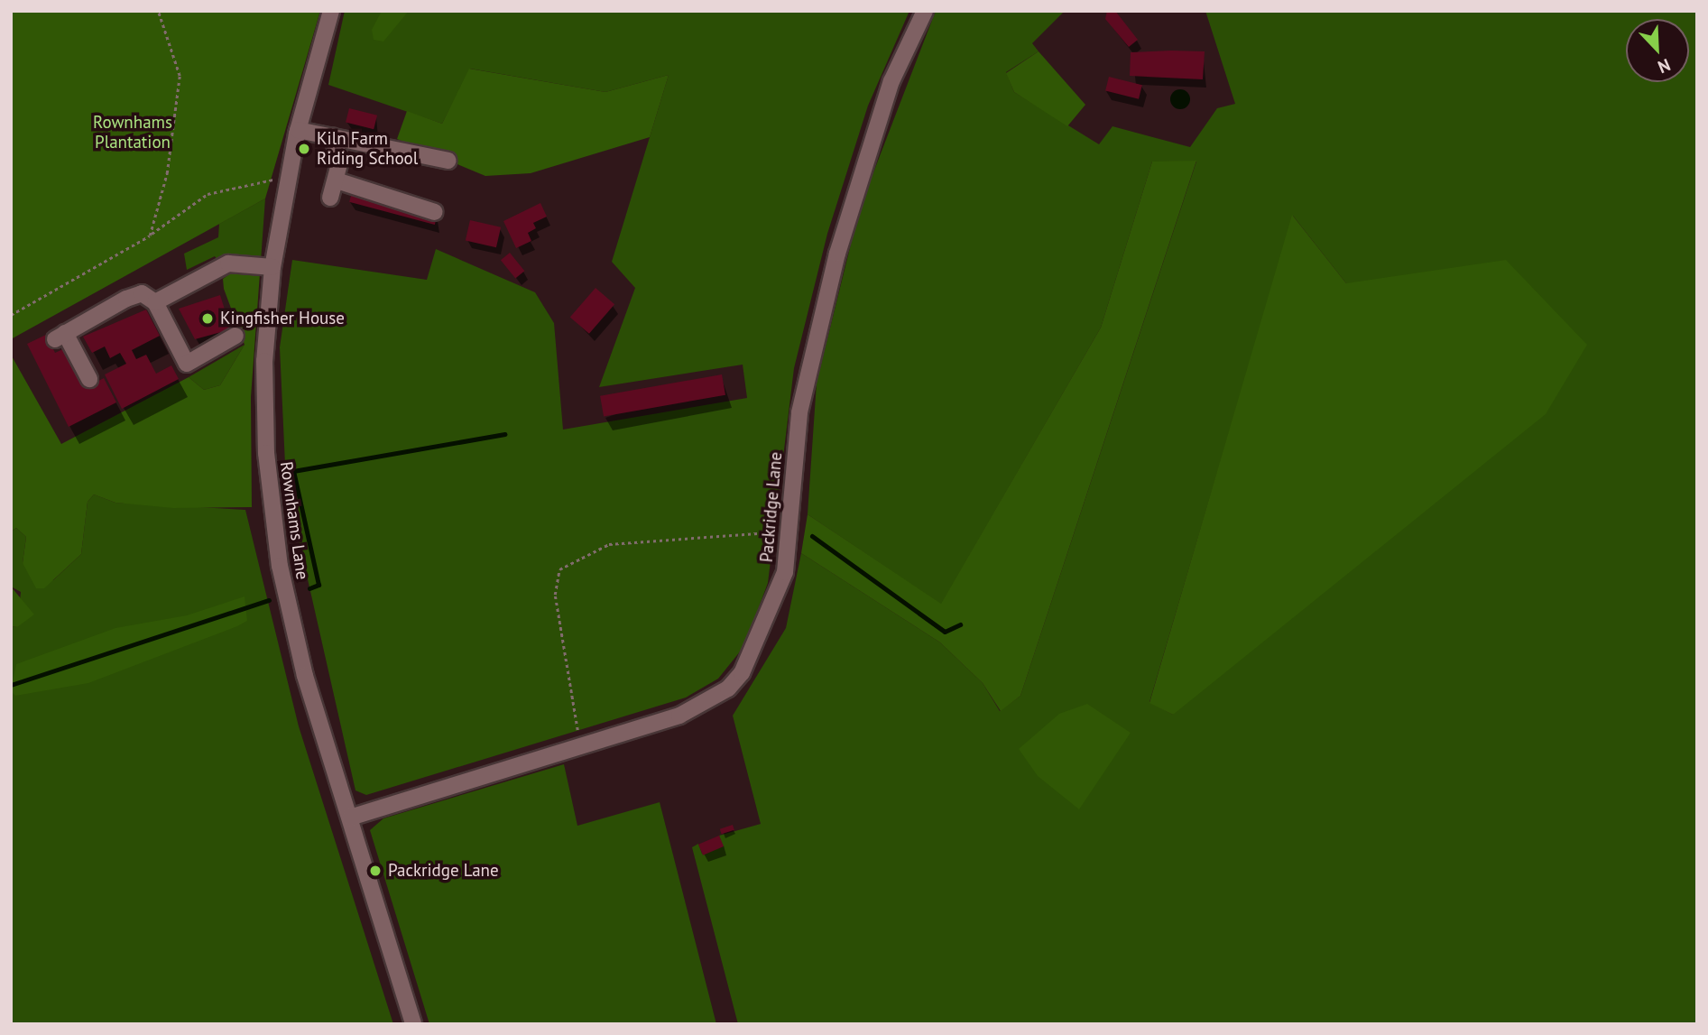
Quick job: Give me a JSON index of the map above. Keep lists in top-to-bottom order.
{
  "streets": {
    "street": ["Packridge Lane", "Rownhams Lane"]
  },
  "crossings": [
    ["Packridge Lane", "Rownhams Lane"]
  ],
  "parks": ["Rownhams Plantation"],
  "places": ["Kiln Farm Riding School", "Kingfisher House", "Packridge Lane"],
  "north": "bottom right"
}
